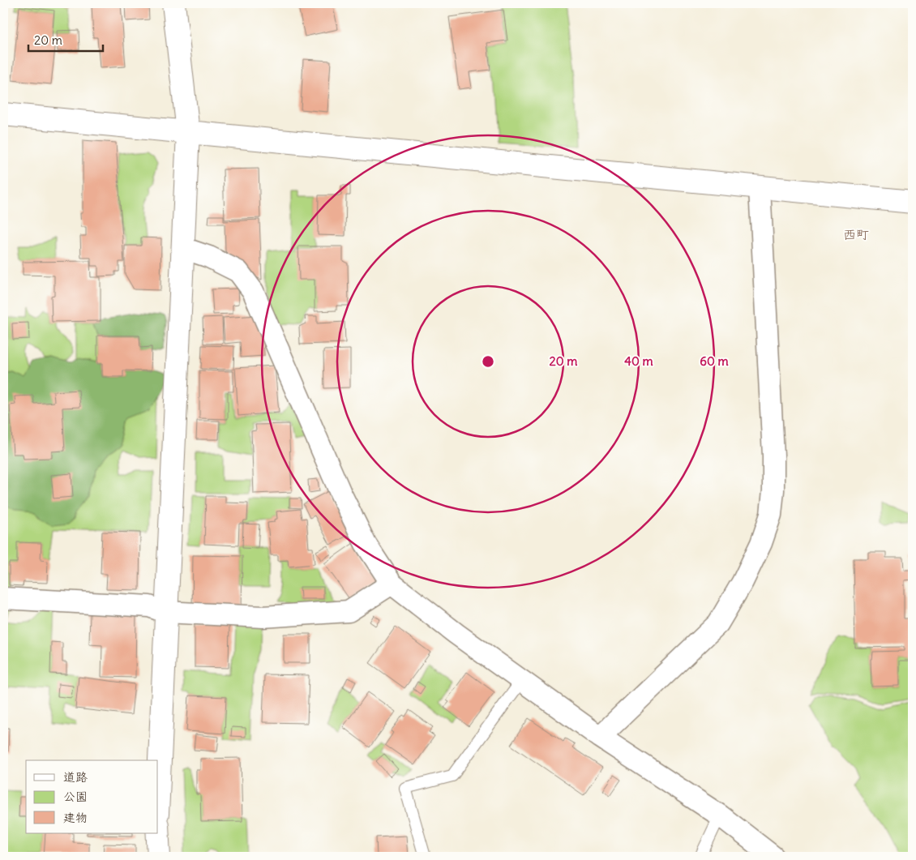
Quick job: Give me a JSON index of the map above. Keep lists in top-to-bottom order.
{
  "districts": ["西町"],
  "legend": ["道路", "公園", "建物"],
  "scale_bar": "20 m",
  "rings": ["20 m", "40 m", "60 m"]
}
